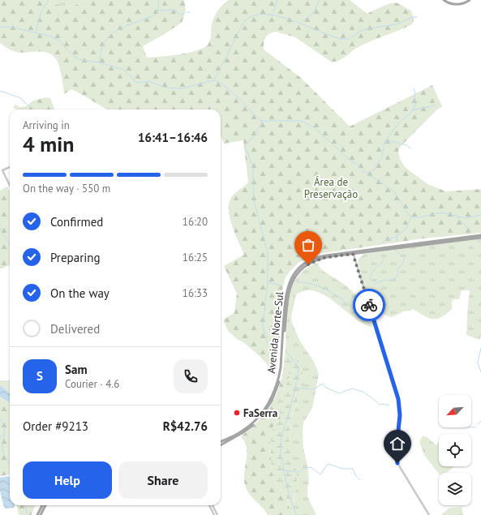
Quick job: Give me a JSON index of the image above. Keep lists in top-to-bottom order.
{
  "streets": {
    "main road": ["Avenida Norte-Sul"]
  },
  "parks": ["Área de Preservação"],
  "places": ["FaSerra"],
  "north": "bottom left",
  "page": {
    "heading": ["4 min", "Arriving in", "16:41–16:46"],
    "panel": [
      "Sam",
      "Courier · 4.6",
      "Order #9213",
      "R$42.76"
    ],
    "bar": "On the way · 550 m",
    "list": [
      ["Confirmed", "16:20"],
      ["Preparing", "16:25"],
      ["On the way", "16:33"],
      "Delivered"
    ],
    "round": "S",
    "buttons": ["Help", "Share"]
  }
}
